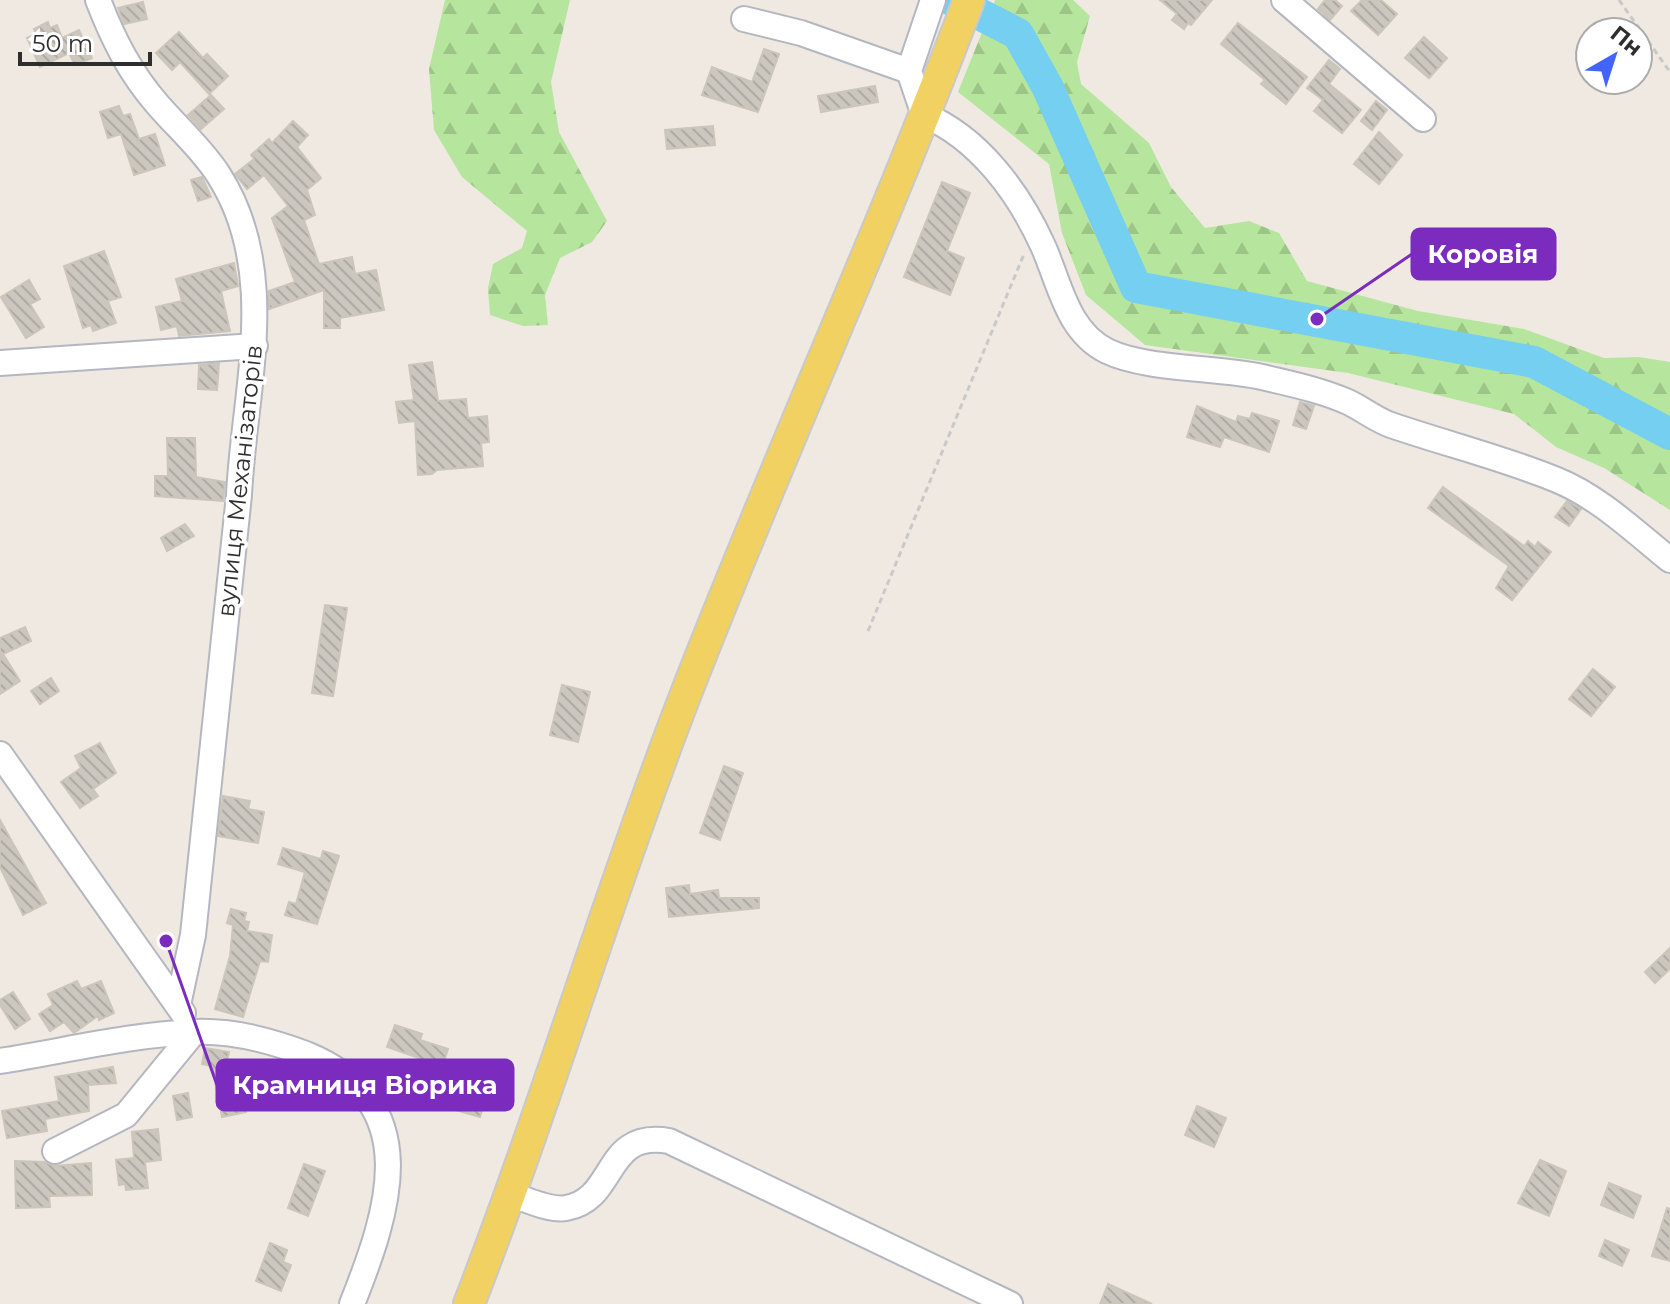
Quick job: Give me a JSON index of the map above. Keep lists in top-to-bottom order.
{
  "streets": {
    "street": ["вулиця Механізаторів"]
  },
  "places": ["Коровія", "Крамниця Віорика"],
  "scale_bar": "50 m",
  "north": "top right"
}
